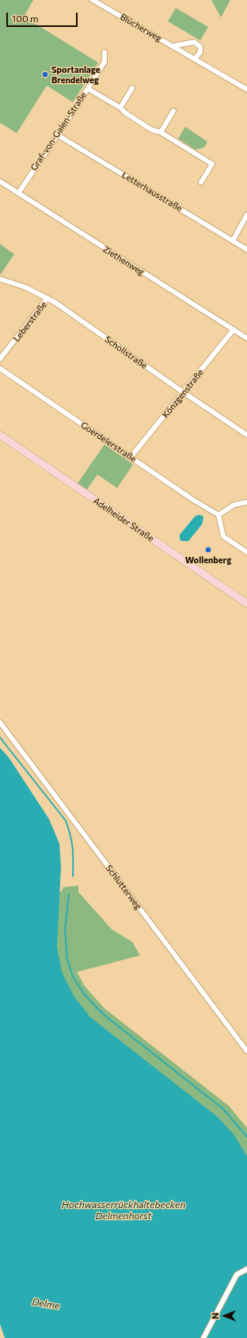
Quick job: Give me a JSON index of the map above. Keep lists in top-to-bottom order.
{
  "streets": {
    "main road": ["Adelheider Straße"],
    "street": [
      "Blücherweg",
      "Graf-von-Galen-Straße",
      "Letterhausstraße",
      "Ziethenweg",
      "Leberstraße",
      "Schollstraße",
      "Könzgenstraße",
      "Goerdelerstraße",
      "Schlutterweg"
    ]
  },
  "crossings": [
    ["Graf-von-Galen-Straße", "Letterhausstraße"],
    ["Graf-von-Galen-Straße", "Ziethenweg"],
    ["Ziethenweg", "Könzgenstraße"],
    ["Leberstraße", "Schollstraße"],
    ["Schollstraße", "Könzgenstraße"],
    ["Könzgenstraße", "Goerdelerstraße"]
  ],
  "water": ["Hochwasserrückhaltebecken Delmenhorst", "Delme"],
  "places": ["Sportanlage Brendelweg", "Wollenberg"],
  "scale_bar": "100 m",
  "north": "left"
}
